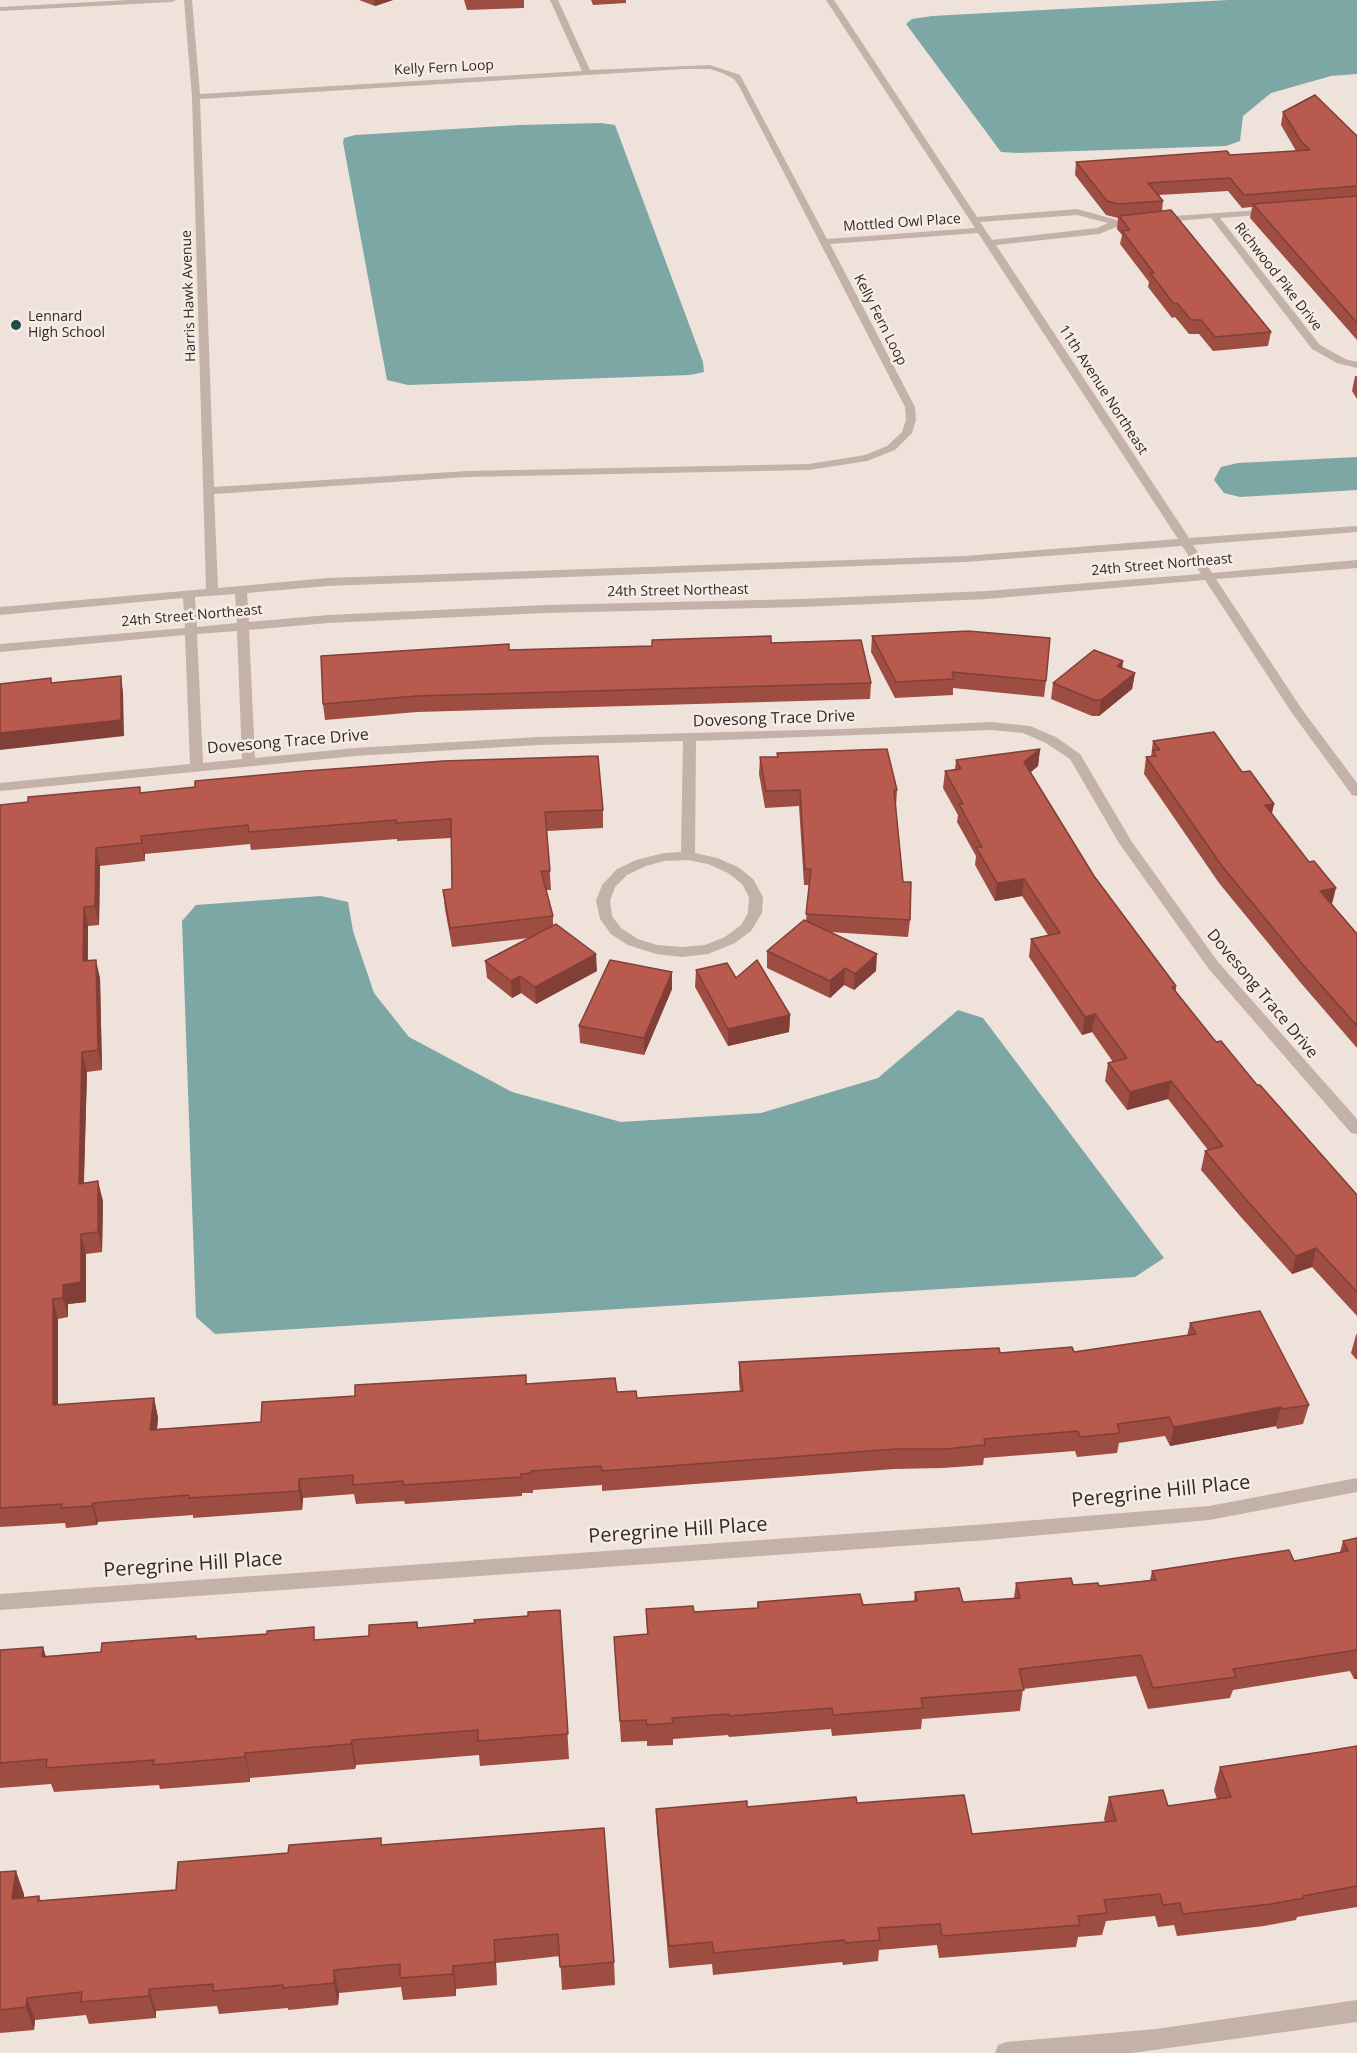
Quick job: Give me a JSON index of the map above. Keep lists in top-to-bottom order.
{
  "streets": {
    "street": [
      "Kelly Fern Loop",
      "Mottled Owl Place",
      "Richwood Pike Drive",
      "Harris Hawk Avenue",
      "11th Avenue Northeast",
      "24th Street Northeast",
      "Dovesong Trace Drive",
      "Peregrine Hill Place"
    ]
  },
  "crossings": [
    ["Kelly Fern Loop", "Mottled Owl Place"],
    ["Kelly Fern Loop", "Harris Hawk Avenue"],
    ["Mottled Owl Place", "11th Avenue Northeast"],
    ["Harris Hawk Avenue", "24th Street Northeast"],
    ["11th Avenue Northeast", "24th Street Northeast"]
  ],
  "places": ["Lennard High School"]
}
